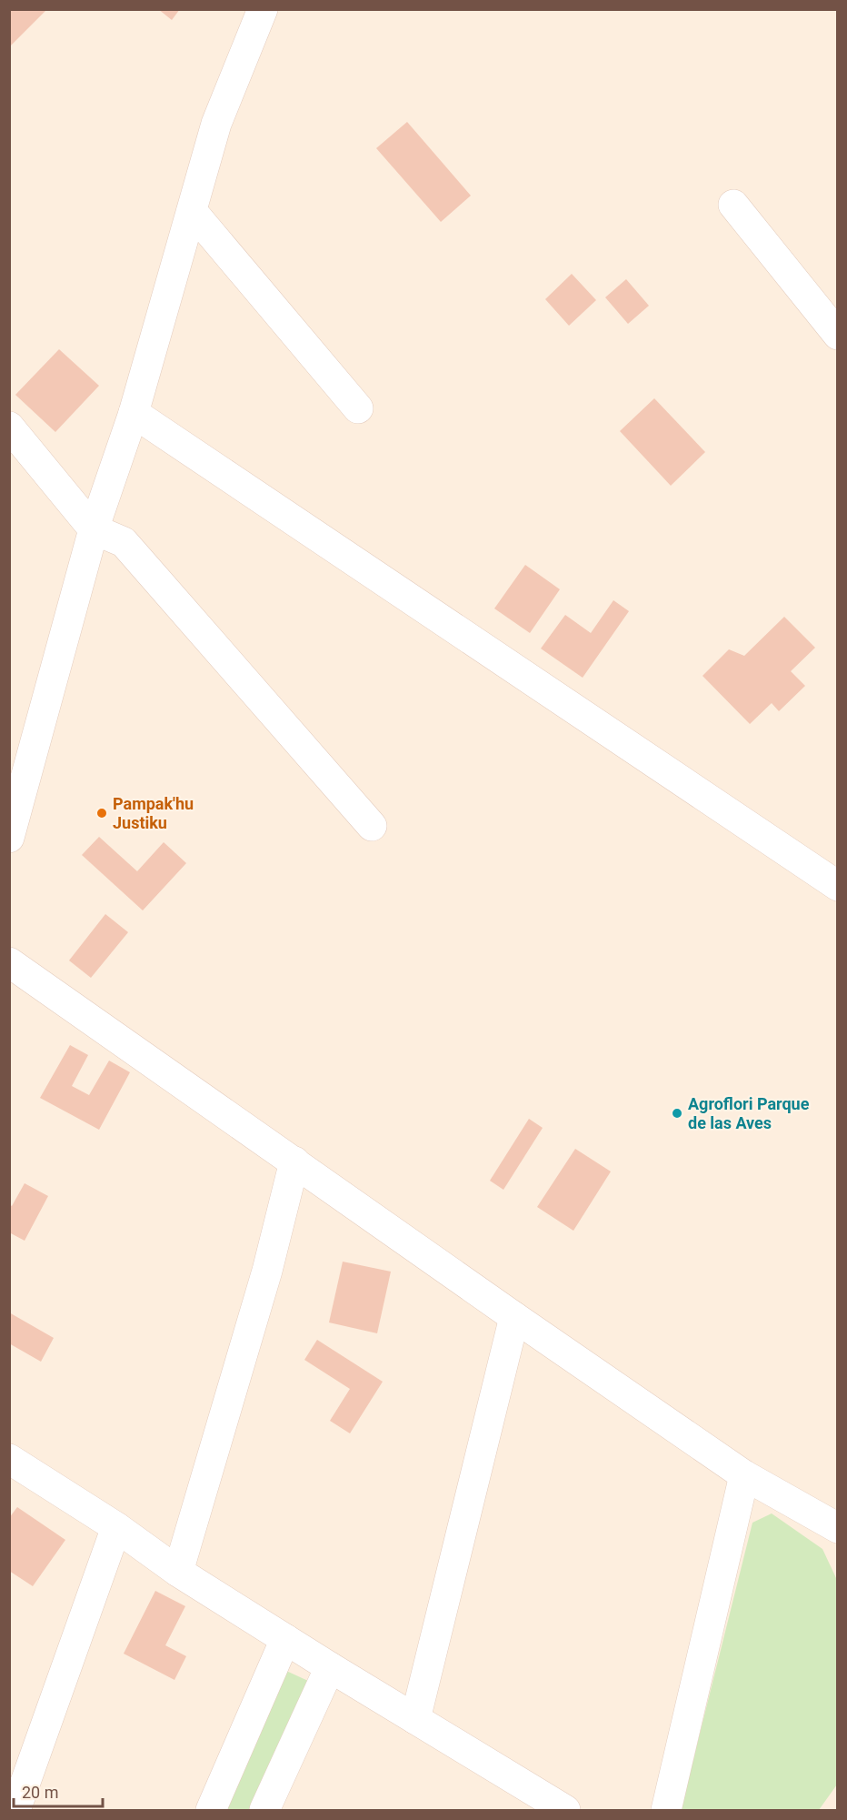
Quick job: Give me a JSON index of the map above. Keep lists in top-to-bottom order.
{
  "places": ["Pampak'hu Justiku", "Agroflori Parque de las Aves"],
  "scale_bar": "20 m"
}
